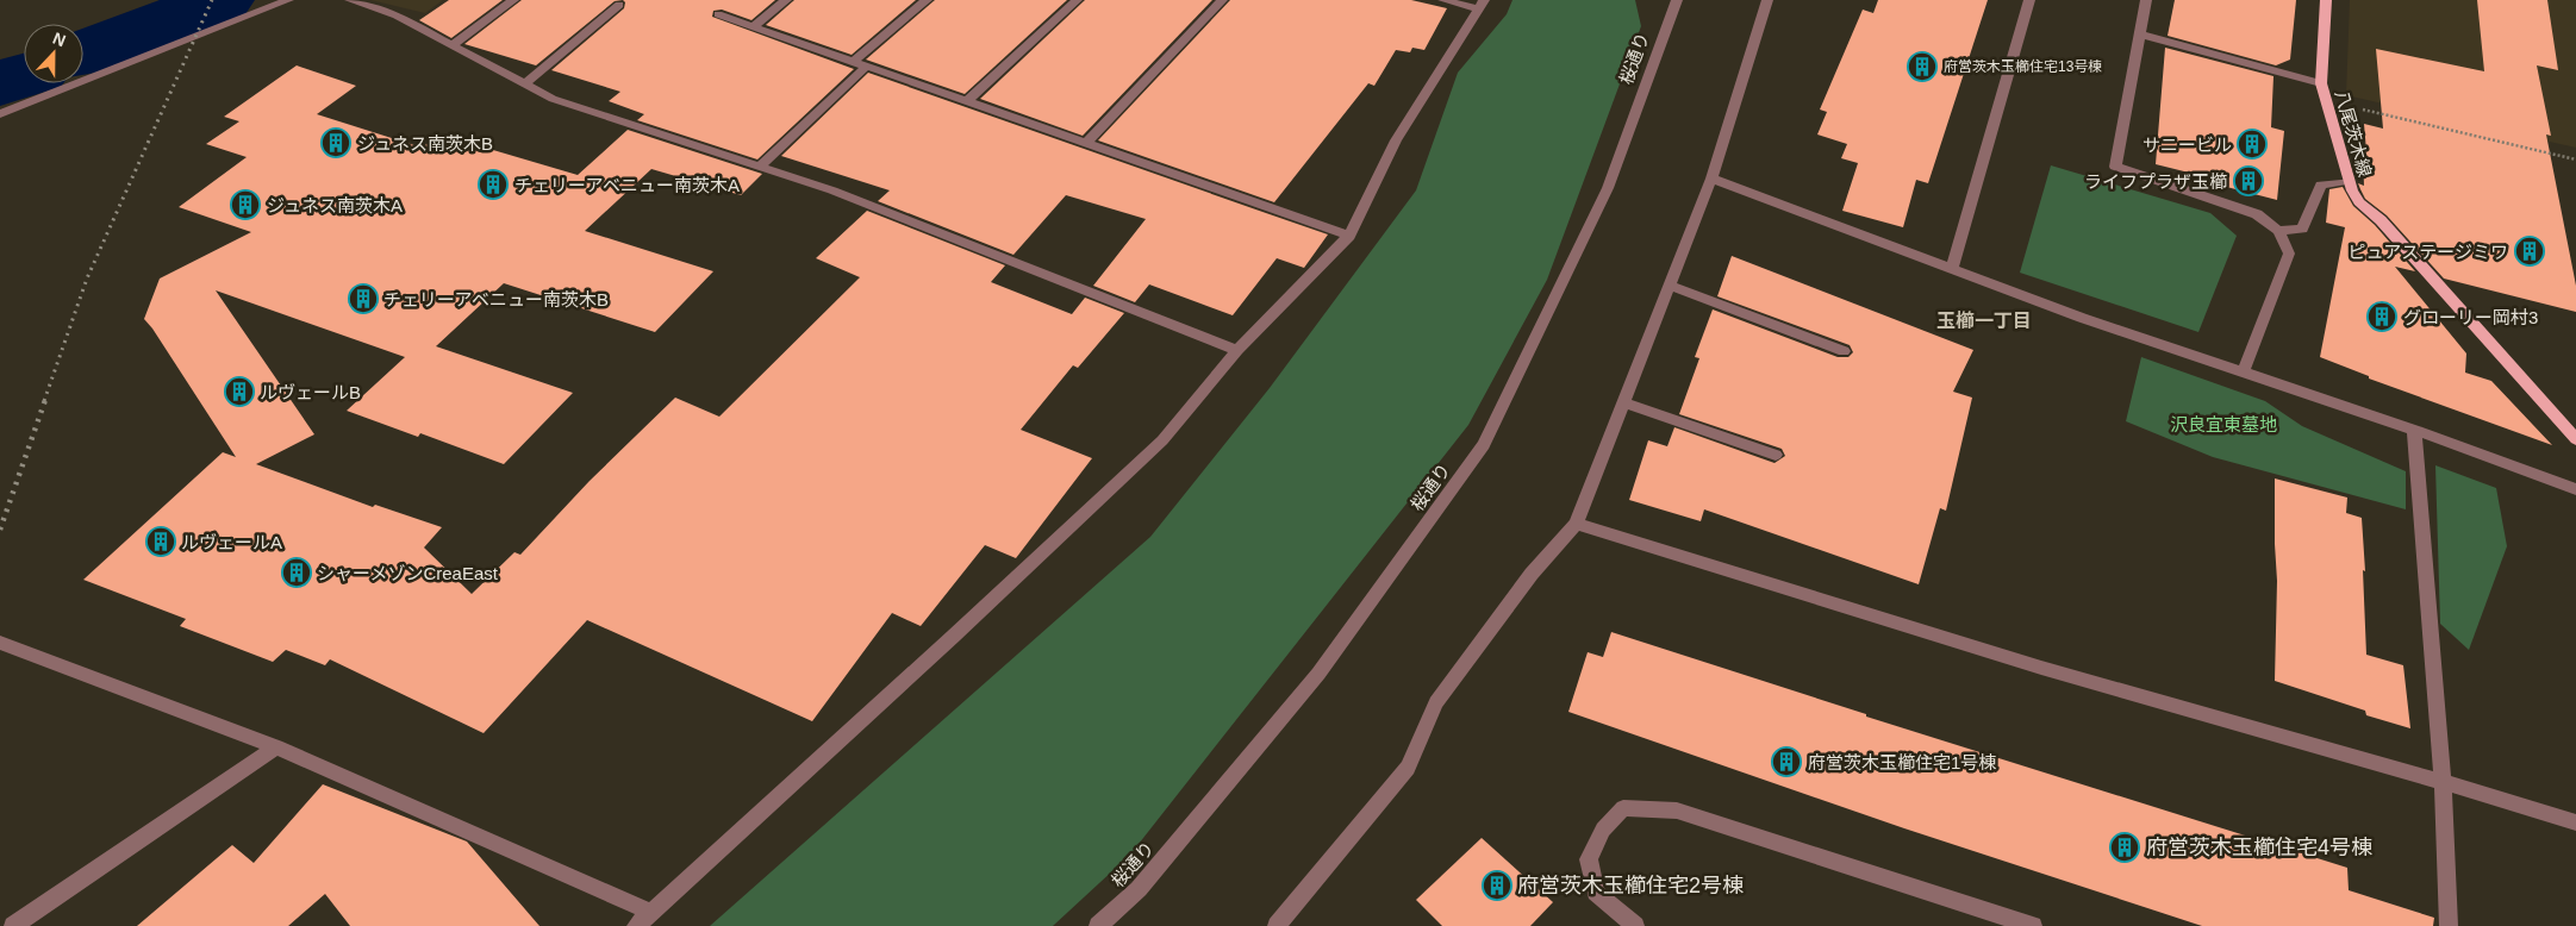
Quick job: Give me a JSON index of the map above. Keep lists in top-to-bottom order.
{
  "streets": {
    "main road": ["八尾茨木線"],
    "street": ["桜通り"]
  },
  "districts": ["玉櫛一丁目"],
  "parks": ["沢良宜東墓地"],
  "places": {
    "building": [
      "府営茨木玉櫛住宅13号棟",
      "ジュネス南茨木B",
      "サニービル",
      "ライフプラザ玉櫛",
      "チェリーアベニュー南茨木A",
      "ジュネス南茨木A",
      "ピュアステージミワ",
      "チェリーアベニュー南茨木B",
      "グローリー岡村3",
      "ルヴェールB",
      "ルヴェールA",
      "シャーメゾンCreaEast",
      "府営茨木玉櫛住宅1号棟",
      "府営茨木玉櫛住宅4号棟",
      "府営茨木玉櫛住宅2号棟"
    ]
  },
  "north": "top"
}
